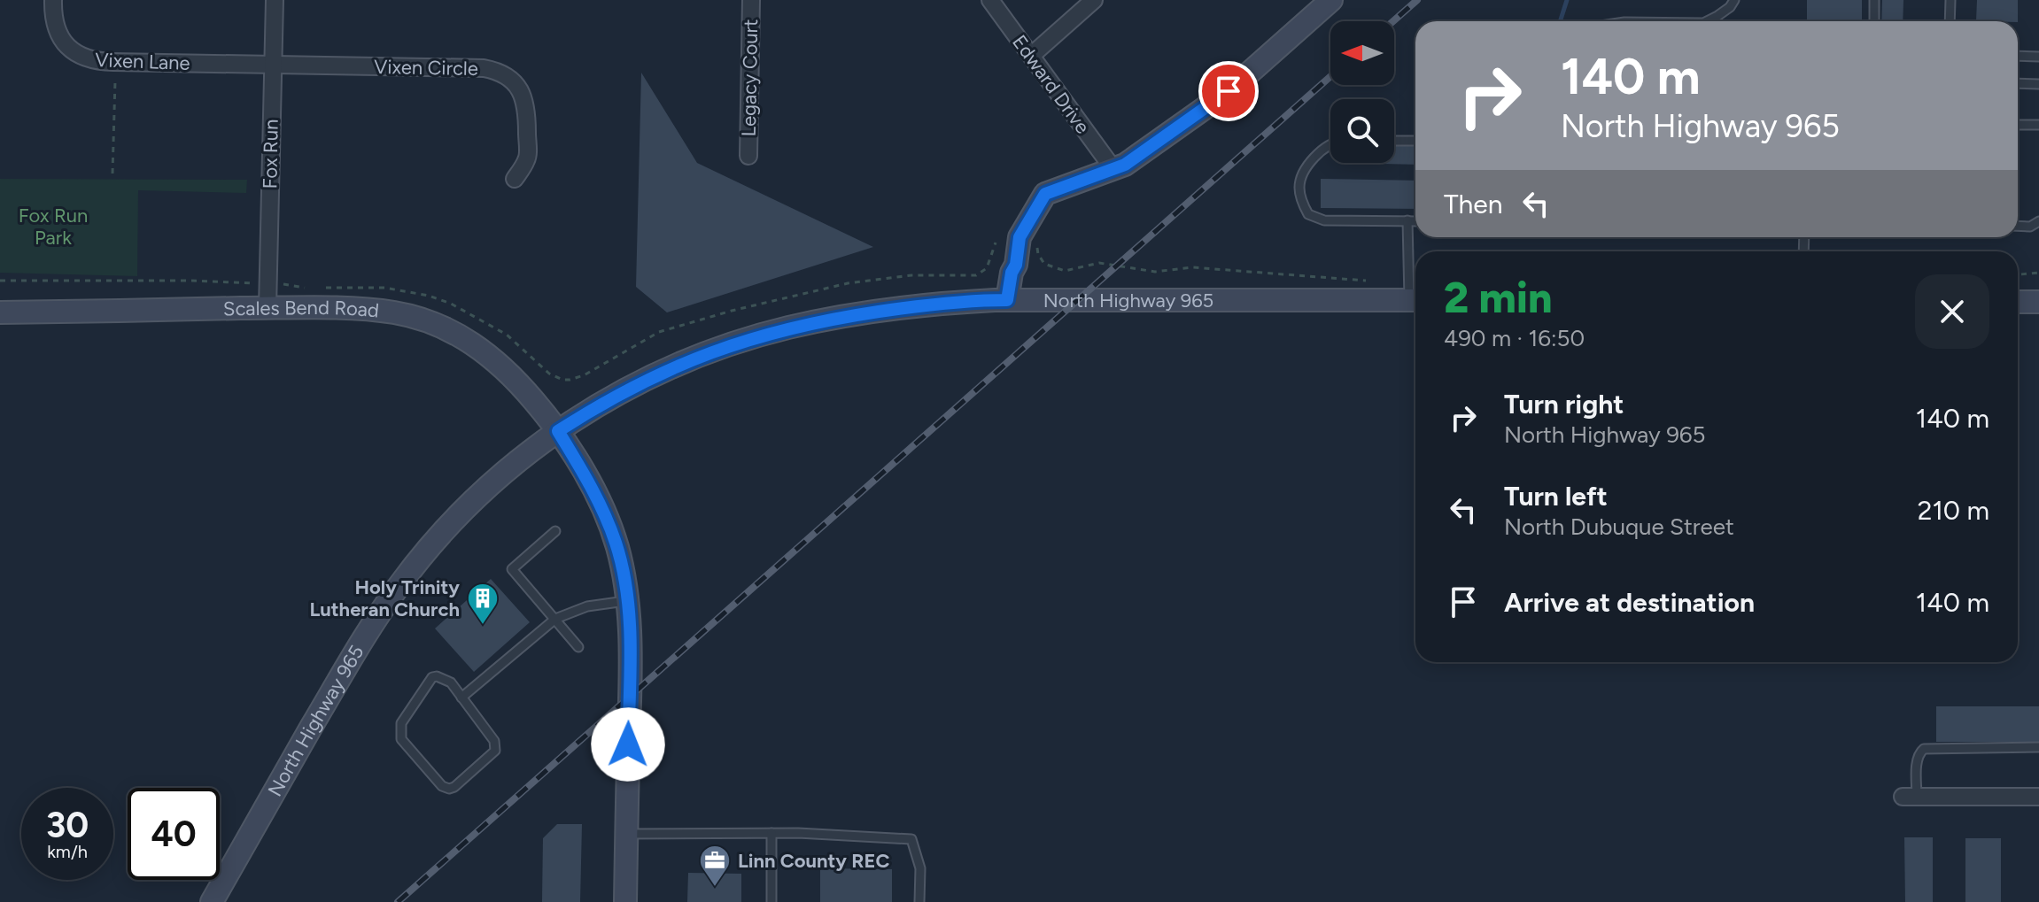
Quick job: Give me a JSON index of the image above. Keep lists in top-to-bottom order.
{
  "streets": {
    "street": [
      "Vixen Lane",
      "Vixen Circle",
      "Legacy Court",
      "Edward Drive",
      "Fox Run",
      "North Highway 965",
      "Scales Bend Road"
    ]
  },
  "crossings": [
    ["Vixen Lane", "Vixen Circle"],
    ["Vixen Lane", "Fox Run"],
    ["Vixen Circle", "Fox Run"],
    ["Fox Run", "Scales Bend Road"],
    ["North Highway 965", "Scales Bend Road"]
  ],
  "parks": ["Fox Run Park"],
  "places": {
    "building": ["Holy Trinity Lutheran Church"],
    "office": ["Linn County REC"]
  },
  "north": "left",
  "page": {
    "turn": ["140 m", "North Highway 965"],
    "then": "Then",
    "heading": ["2 min", "490 m · 16:50"],
    "list": [
      {
        "name": "Turn right",
        "note": "North Highway 965",
        "value": "140 m"
      },
      {
        "name": "Turn left",
        "note": "North Dubuque Street",
        "value": "210 m"
      },
      {
        "name": "Arrive at destination",
        "value": "140 m"
      }
    ],
    "speed": "30 km/h",
    "limit": "40"
  }
}
